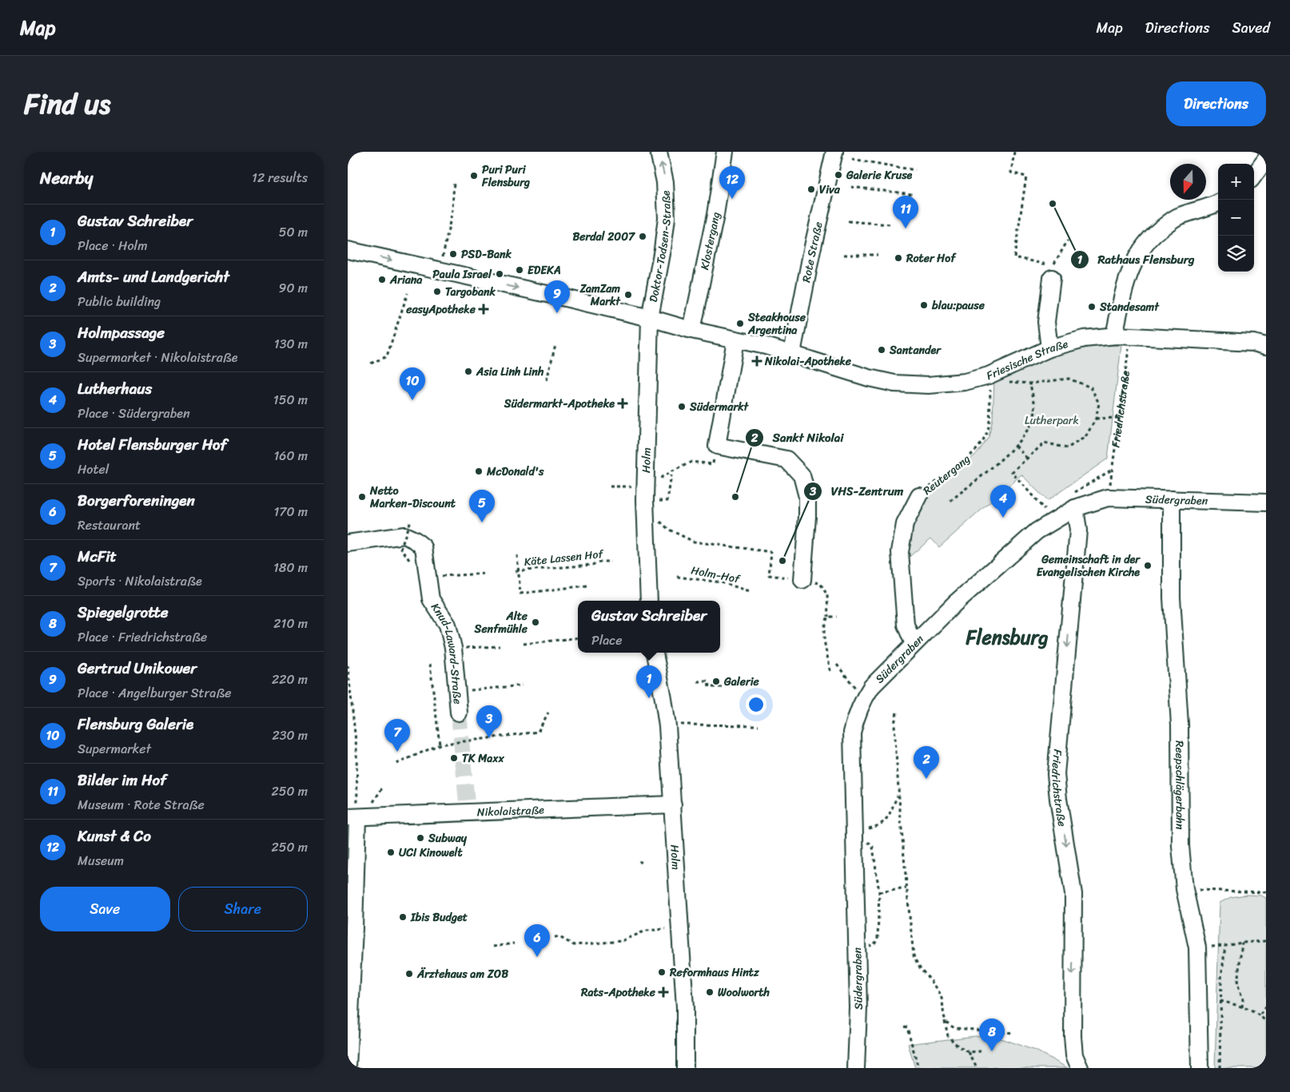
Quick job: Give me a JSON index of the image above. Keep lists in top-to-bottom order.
{
  "streets": {
    "street": [
      "Klostergang",
      "Doktor-Todsen-Straße",
      "Rote Straße",
      "Friesische Straße",
      "Friedrichstraße",
      "Holm",
      "Reutergang",
      "Südergraben",
      "Knud-Laward-Straße",
      "Reepschlägerbahn",
      "Nikolaistraße"
    ],
    "path": ["Käte Lassen Hof", "Holm-Hof"]
  },
  "crossings": [
    ["Doktor-Todsen-Straße", "Holm"],
    ["Rote Straße", "Friesische Straße"],
    ["Friesische Straße", "Friedrichstraße"],
    ["Friesische Straße", "Reutergang"],
    ["Friedrichstraße", "Südergraben"],
    ["Holm", "Nikolaistraße"],
    ["Reutergang", "Südergraben"],
    ["Südergraben", "Reepschlägerbahn"]
  ],
  "one_way": ["Doktor-Todsen-Straße", "Friedrichstraße"],
  "districts": ["Flensburg"],
  "parks": ["Lutherpark"],
  "places": {
    "other": [
      "Galerie Kruse",
      "Puri Puri Flensburg",
      "Viva",
      "Rathaus Flensburg",
      "Berdal 2007",
      "PSD-Bank",
      "Roter Hof",
      "EDEKA",
      "Paula Israel",
      "Ariana",
      "Targobank",
      "ZamZam Markt",
      "blau:pause",
      "Standesamt",
      "Steakhouse Argentina",
      "Santander",
      "Asia Linh Linh",
      "Südermarkt",
      "McDonald's",
      "Netto Marken-Discount",
      "Sankt Nikolai",
      "VHS-Zentrum",
      "Gemeinschaft in der Evangelischen Kirche",
      "Alte Senfmühle",
      "Galerie",
      "TK Maxx",
      "Subway",
      "UCI Kinowelt",
      "Ibis Budget",
      "Reformhaus Hintz",
      "Ärztehaus am ZOB",
      "Woolworth"
    ],
    "health": [
      "easyApotheke",
      "Nikolai-Apotheke",
      "Südermarkt-Apotheke",
      "Rats-Apotheke"
    ]
  },
  "north": "bottom",
  "page": {
    "header": "Map",
    "nav": ["Map", "Directions", "Saved"],
    "title": "Find us",
    "buttons": [
      "Directions",
      ["Save", "Share"]
    ],
    "heading": ["Nearby", "12 results"],
    "map_buttons": ["+", "−"],
    "pins": [
      "12",
      "11",
      "9",
      "10",
      "4",
      "5",
      "1",
      "3",
      "7",
      "2",
      "6",
      "8"
    ],
    "list": [
      {
        "mark": "1",
        "name": "Gustav Schreiber",
        "note": "Place · Holm",
        "value": "50 m"
      },
      {
        "mark": "2",
        "name": "Amts- und Landgericht",
        "note": "Public building",
        "value": "90 m"
      },
      {
        "mark": "3",
        "name": "Holmpassage",
        "note": "Supermarket · Nikolaistraße",
        "value": "130 m"
      },
      {
        "mark": "4",
        "name": "Lutherhaus",
        "note": "Place · Südergraben",
        "value": "150 m"
      },
      {
        "mark": "5",
        "name": "Hotel Flensburger Hof",
        "note": "Hotel",
        "value": "160 m"
      },
      {
        "mark": "6",
        "name": "Borgerforeningen",
        "note": "Restaurant",
        "value": "170 m"
      },
      {
        "mark": "7",
        "name": "McFit",
        "note": "Sports · Nikolaistraße",
        "value": "180 m"
      },
      {
        "mark": "8",
        "name": "Spiegelgrotte",
        "note": "Place · Friedrichstraße",
        "value": "210 m"
      },
      {
        "mark": "9",
        "name": "Gertrud Unikower",
        "note": "Place · Angelburger Straße",
        "value": "220 m"
      },
      {
        "mark": "10",
        "name": "Flensburg Galerie",
        "note": "Supermarket",
        "value": "230 m"
      },
      {
        "mark": "11",
        "name": "Bilder im Hof",
        "note": "Museum · Rote Straße",
        "value": "250 m"
      },
      {
        "mark": "12",
        "name": "Kunst & Co",
        "note": "Museum",
        "value": "250 m"
      }
    ],
    "popup": ["Gustav Schreiber", "Place"]
  }
}
